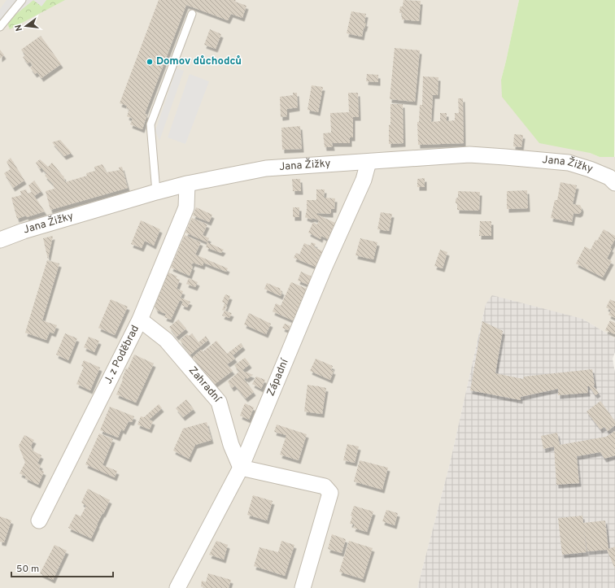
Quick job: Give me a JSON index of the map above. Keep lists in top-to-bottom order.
{
  "streets": {
    "street": [
      "Jana Žižky",
      "J. z Poděbrad",
      "Západní",
      "Zahradní"
    ]
  },
  "crossings": [
    ["Jana Žižky", "J. z Poděbrad"],
    ["Jana Žižky", "Západní"],
    ["J. z Poděbrad", "Zahradní"],
    ["Západní", "Zahradní"]
  ],
  "places": ["Domov důchodců"],
  "scale_bar": "50 m",
  "north": "left"
}
